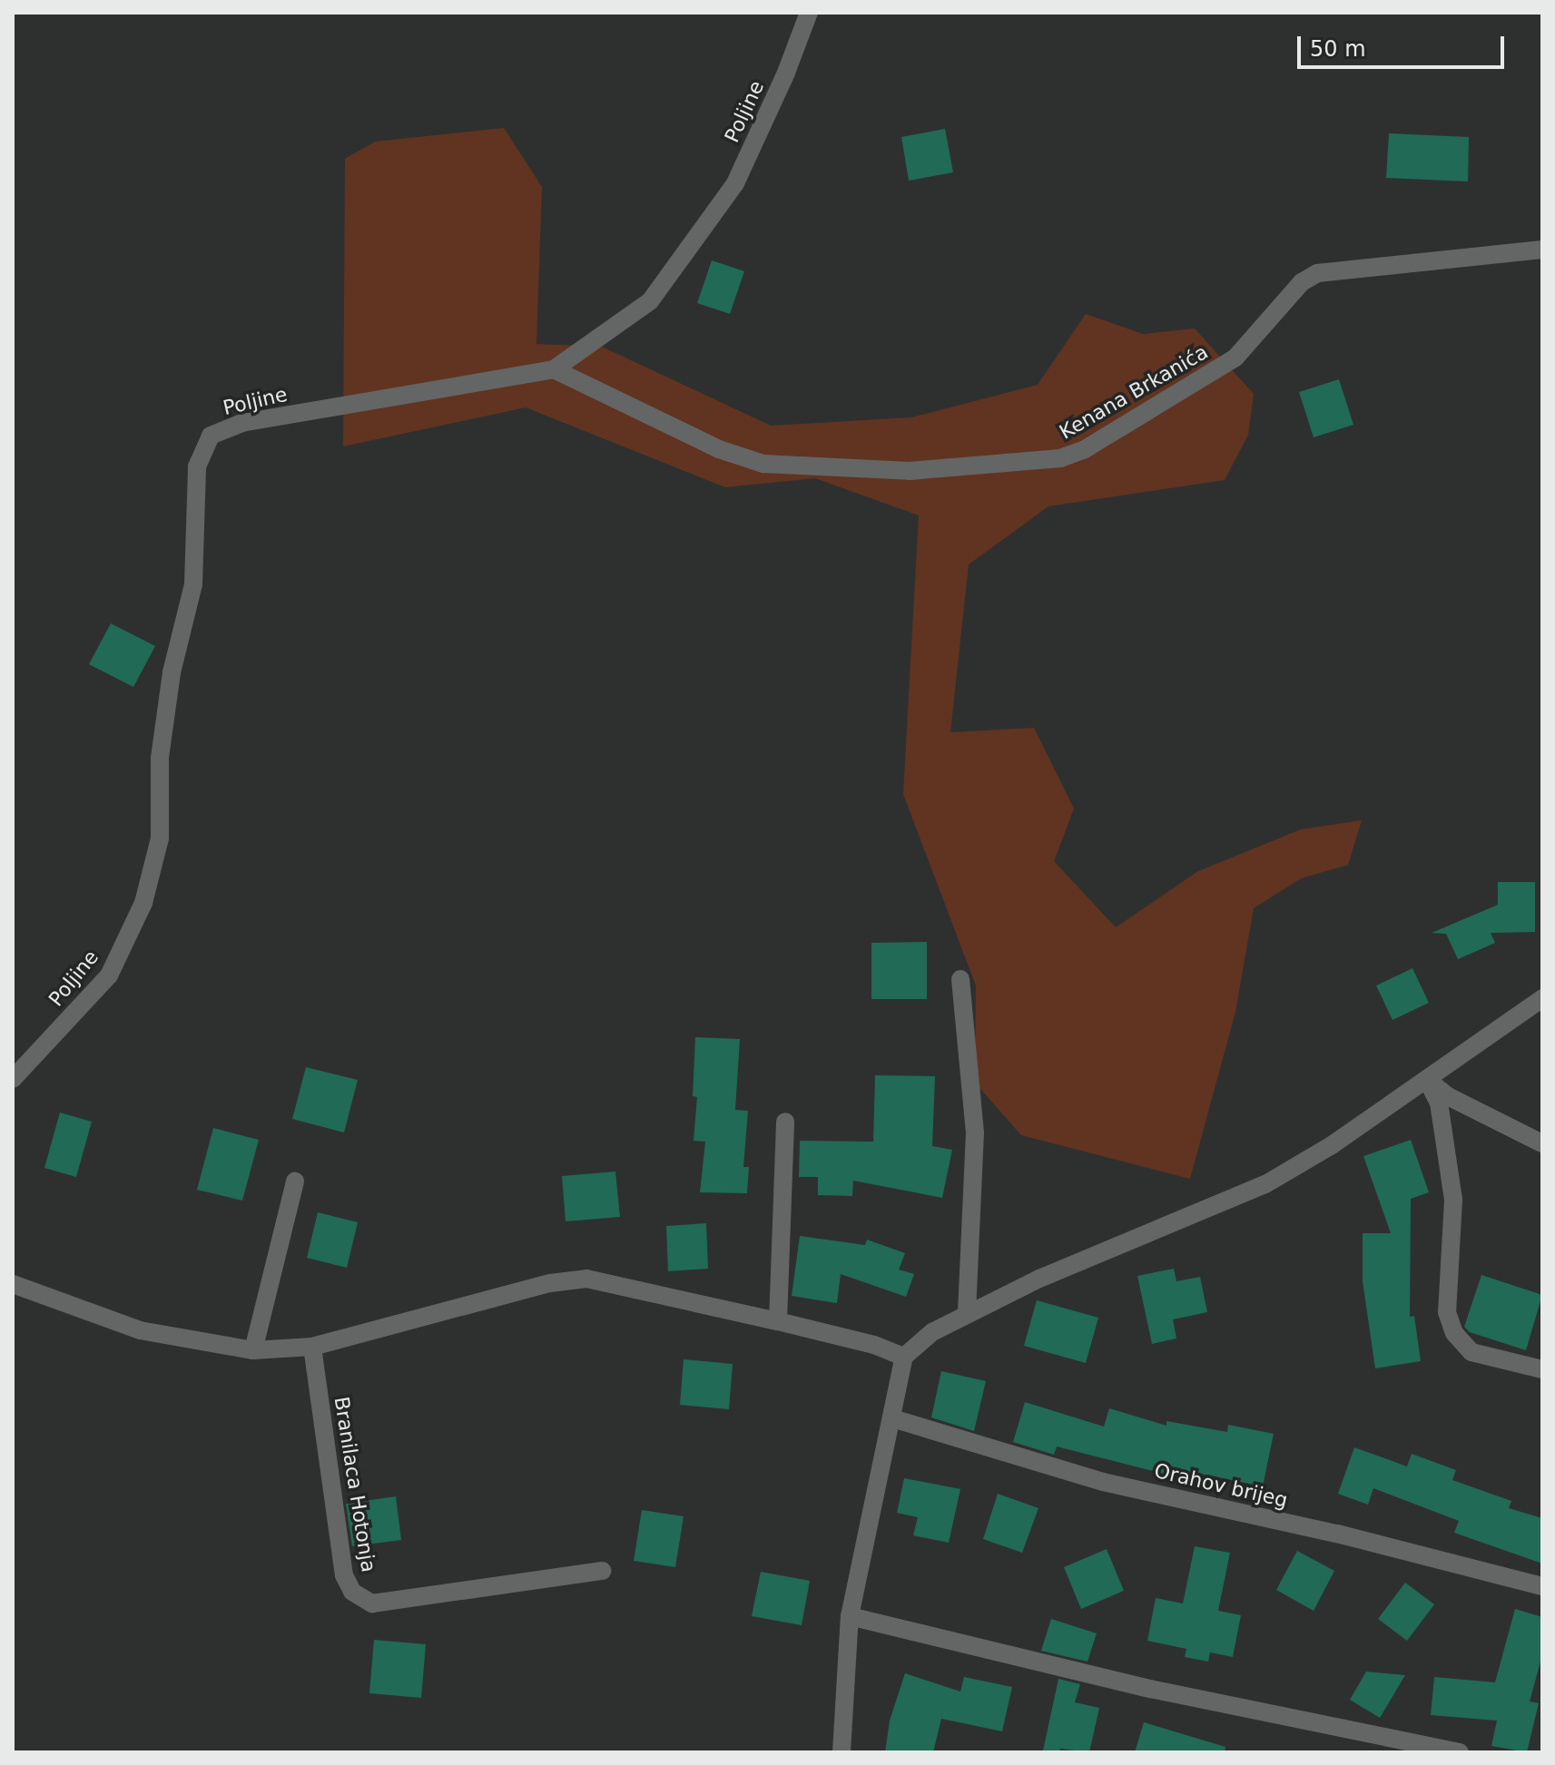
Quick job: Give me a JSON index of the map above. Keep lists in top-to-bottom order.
{
  "streets": {
    "street": [
      "Poljine",
      "Kenana Brkanića",
      "Branilaca Hotonja",
      "Orahov brijeg"
    ]
  },
  "crossings": [
    ["Poljine", "Kenana Brkanića"]
  ],
  "scale_bar": "50 m"
}
